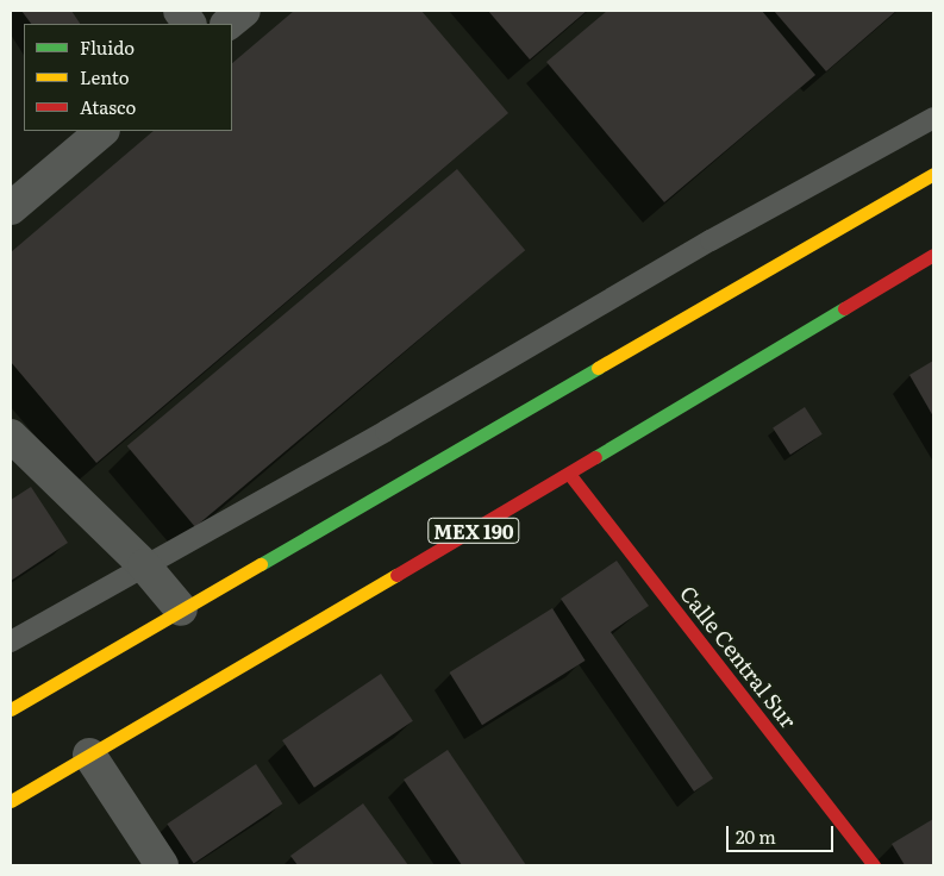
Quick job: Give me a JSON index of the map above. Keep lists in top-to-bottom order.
{
  "streets": {
    "main road": ["MEX 190", "Calle Central Sur"]
  },
  "crossings": [
    ["MEX 190", "Calle Central Sur"]
  ],
  "legend": ["Fluido", "Lento", "Atasco"],
  "scale_bar": "20 m"
}
